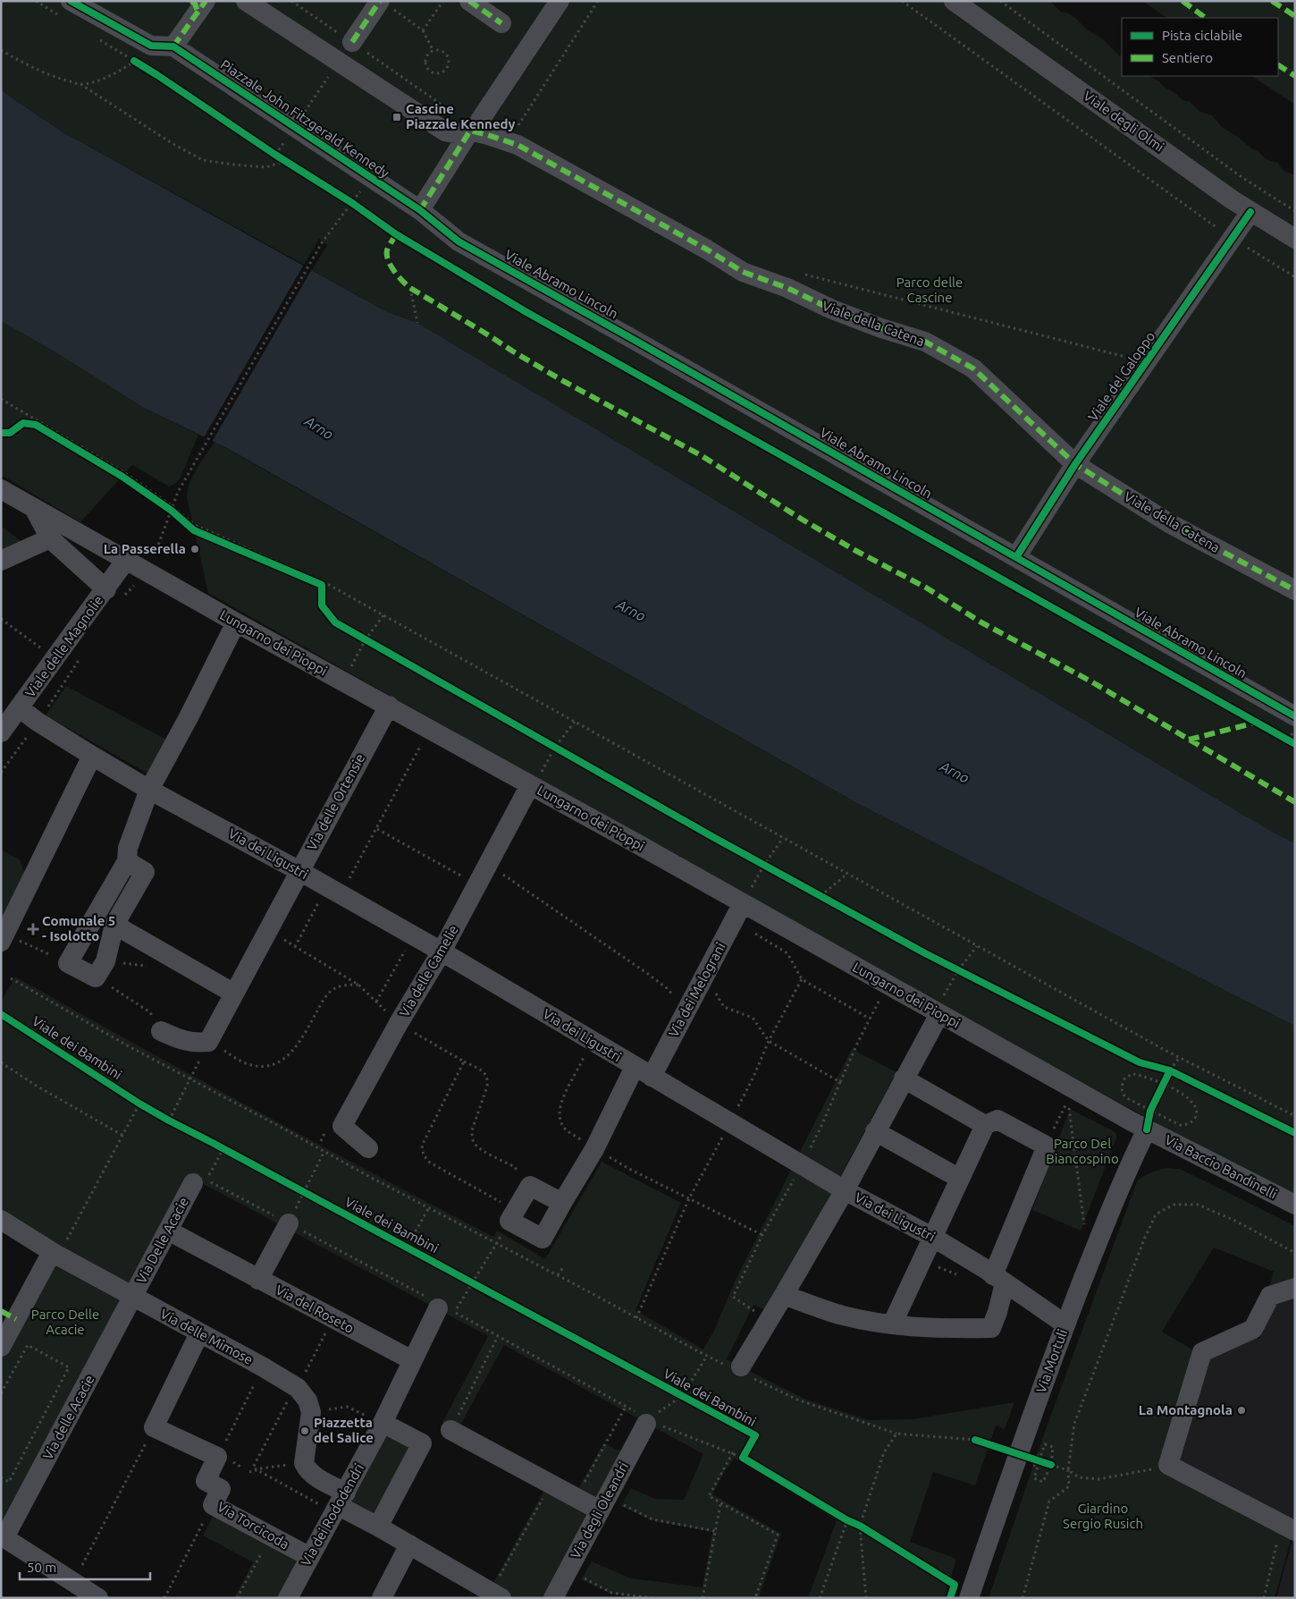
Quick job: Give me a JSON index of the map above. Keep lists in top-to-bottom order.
{
  "streets": {
    "street": [
      "Piazzale John Fitzgerald Kennedy",
      "Viale degli Olmi",
      "Viale Abramo Lincoln",
      "Viale della Catena",
      "Viale del Galoppo",
      "Lungarno dei Pioppi",
      "Viale delle Magnolie",
      "Via delle Ortensie",
      "Via dei Ligustri",
      "Via delle Camelie",
      "Via dei Melograni",
      "Via Baccio Bandinelli",
      "Via Delle Acacie",
      "Via del Roseto",
      "Via delle Mimose",
      "Via Mortuli",
      "Via delle Acacie",
      "Via degli Oleandri",
      "Via dei Rododendri",
      "Via Torcicoda"
    ],
    "cycle path": ["Viale dei Bambini"]
  },
  "crossings": [
    ["Piazzale John Fitzgerald Kennedy", "Viale Abramo Lincoln"],
    ["Viale degli Olmi", "Viale del Galoppo"],
    ["Viale Abramo Lincoln", "Viale del Galoppo"],
    ["Viale della Catena", "Viale del Galoppo"],
    ["Lungarno dei Pioppi", "Viale delle Magnolie"],
    ["Lungarno dei Pioppi", "Via delle Ortensie"],
    ["Lungarno dei Pioppi", "Via delle Camelie"],
    ["Lungarno dei Pioppi", "Via dei Melograni"],
    ["Lungarno dei Pioppi", "Via Baccio Bandinelli"],
    ["Lungarno dei Pioppi", "Via Mortuli"],
    ["Viale delle Magnolie", "Via dei Ligustri"],
    ["Via delle Ortensie", "Via dei Ligustri"],
    ["Via dei Ligustri", "Via delle Camelie"],
    ["Via dei Ligustri", "Via dei Melograni"],
    ["Via dei Ligustri", "Via Mortuli"],
    ["Via Baccio Bandinelli", "Via Mortuli"],
    ["Via Delle Acacie", "Via del Roseto"],
    ["Via Delle Acacie", "Via delle Mimose"],
    ["Via Delle Acacie", "Via delle Acacie"],
    ["Via del Roseto", "Via dei Rododendri"],
    ["Via delle Mimose", "Via delle Acacie"],
    ["Via dei Rododendri", "Via Torcicoda"]
  ],
  "water": ["Arno"],
  "parks": [
    "Parco delle Cascine",
    "Parco Del Biancospino",
    "Parco Delle Acacie",
    "Giardino Sergio Rusich"
  ],
  "places": {
    "transit": ["Cascine Piazzale Kennedy"],
    "other": ["La Passerella", "La Montagnola", "Piazzetta del Salice"],
    "health": ["Comunale 5 - Isolotto"]
  },
  "legend": ["Pista ciclabile", "Sentiero"],
  "scale_bar": "50 m"
}
